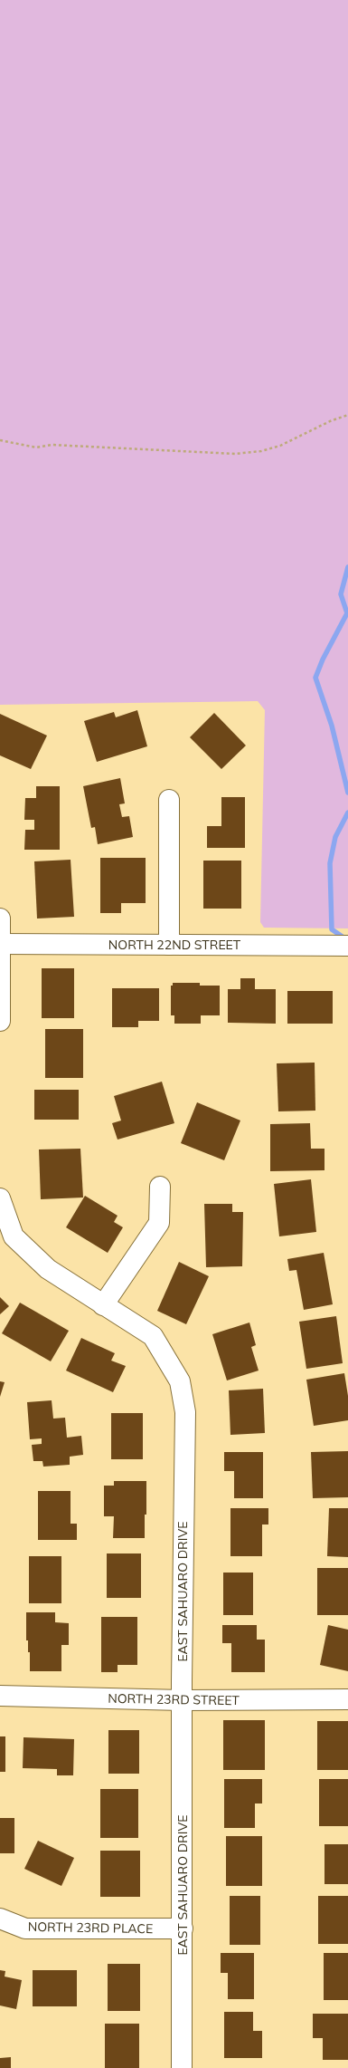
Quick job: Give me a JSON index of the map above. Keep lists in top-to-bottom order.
{
  "streets": {
    "street": [
      "NORTH 22ND STREET",
      "EAST SAHUARO DRIVE",
      "NORTH 23RD STREET",
      "NORTH 23RD PLACE"
    ]
  },
  "crossings": [
    ["EAST SAHUARO DRIVE", "NORTH 23RD STREET"],
    ["EAST SAHUARO DRIVE", "NORTH 23RD PLACE"]
  ]
}
